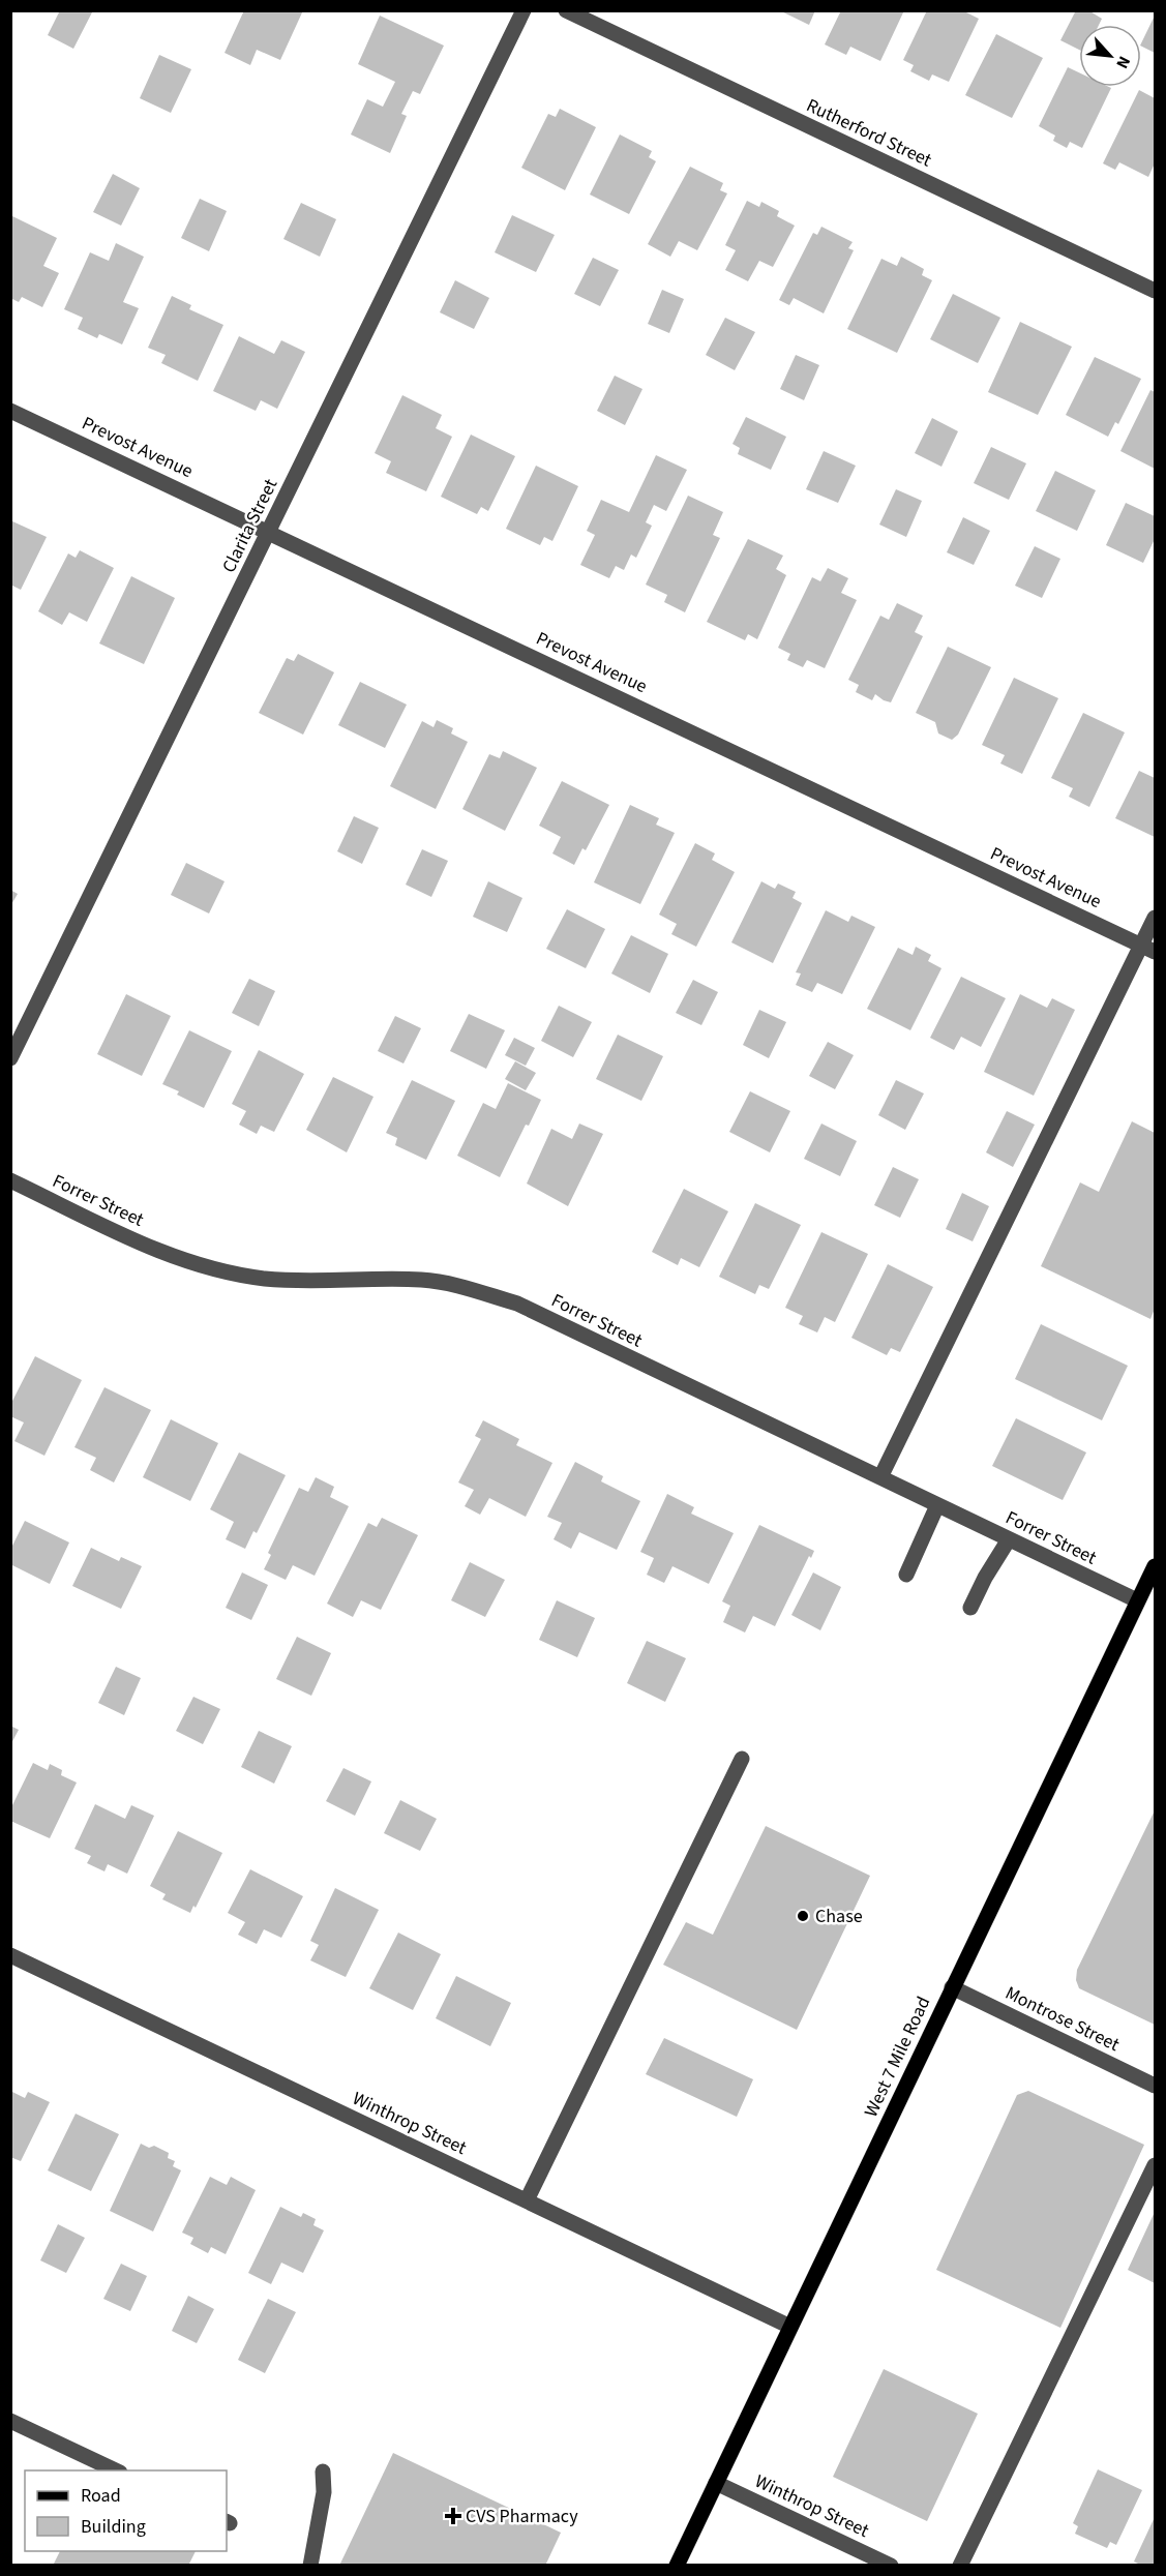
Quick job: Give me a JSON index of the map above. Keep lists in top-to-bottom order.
{
  "streets": {
    "main road": ["West 7 Mile Road"],
    "street": [
      "Rutherford Street",
      "Prevost Avenue",
      "Clarita Street",
      "Forrer Street",
      "Montrose Street",
      "Winthrop Street"
    ]
  },
  "crossings": [
    ["Prevost Avenue", "Clarita Street"],
    ["Forrer Street", "West 7 Mile Road"],
    ["Montrose Street", "West 7 Mile Road"],
    ["West 7 Mile Road", "Winthrop Street"]
  ],
  "places": {
    "other": ["Chase"],
    "health": ["CVS Pharmacy"]
  },
  "legend": ["Road", "Building"],
  "north": "bottom right"
}
